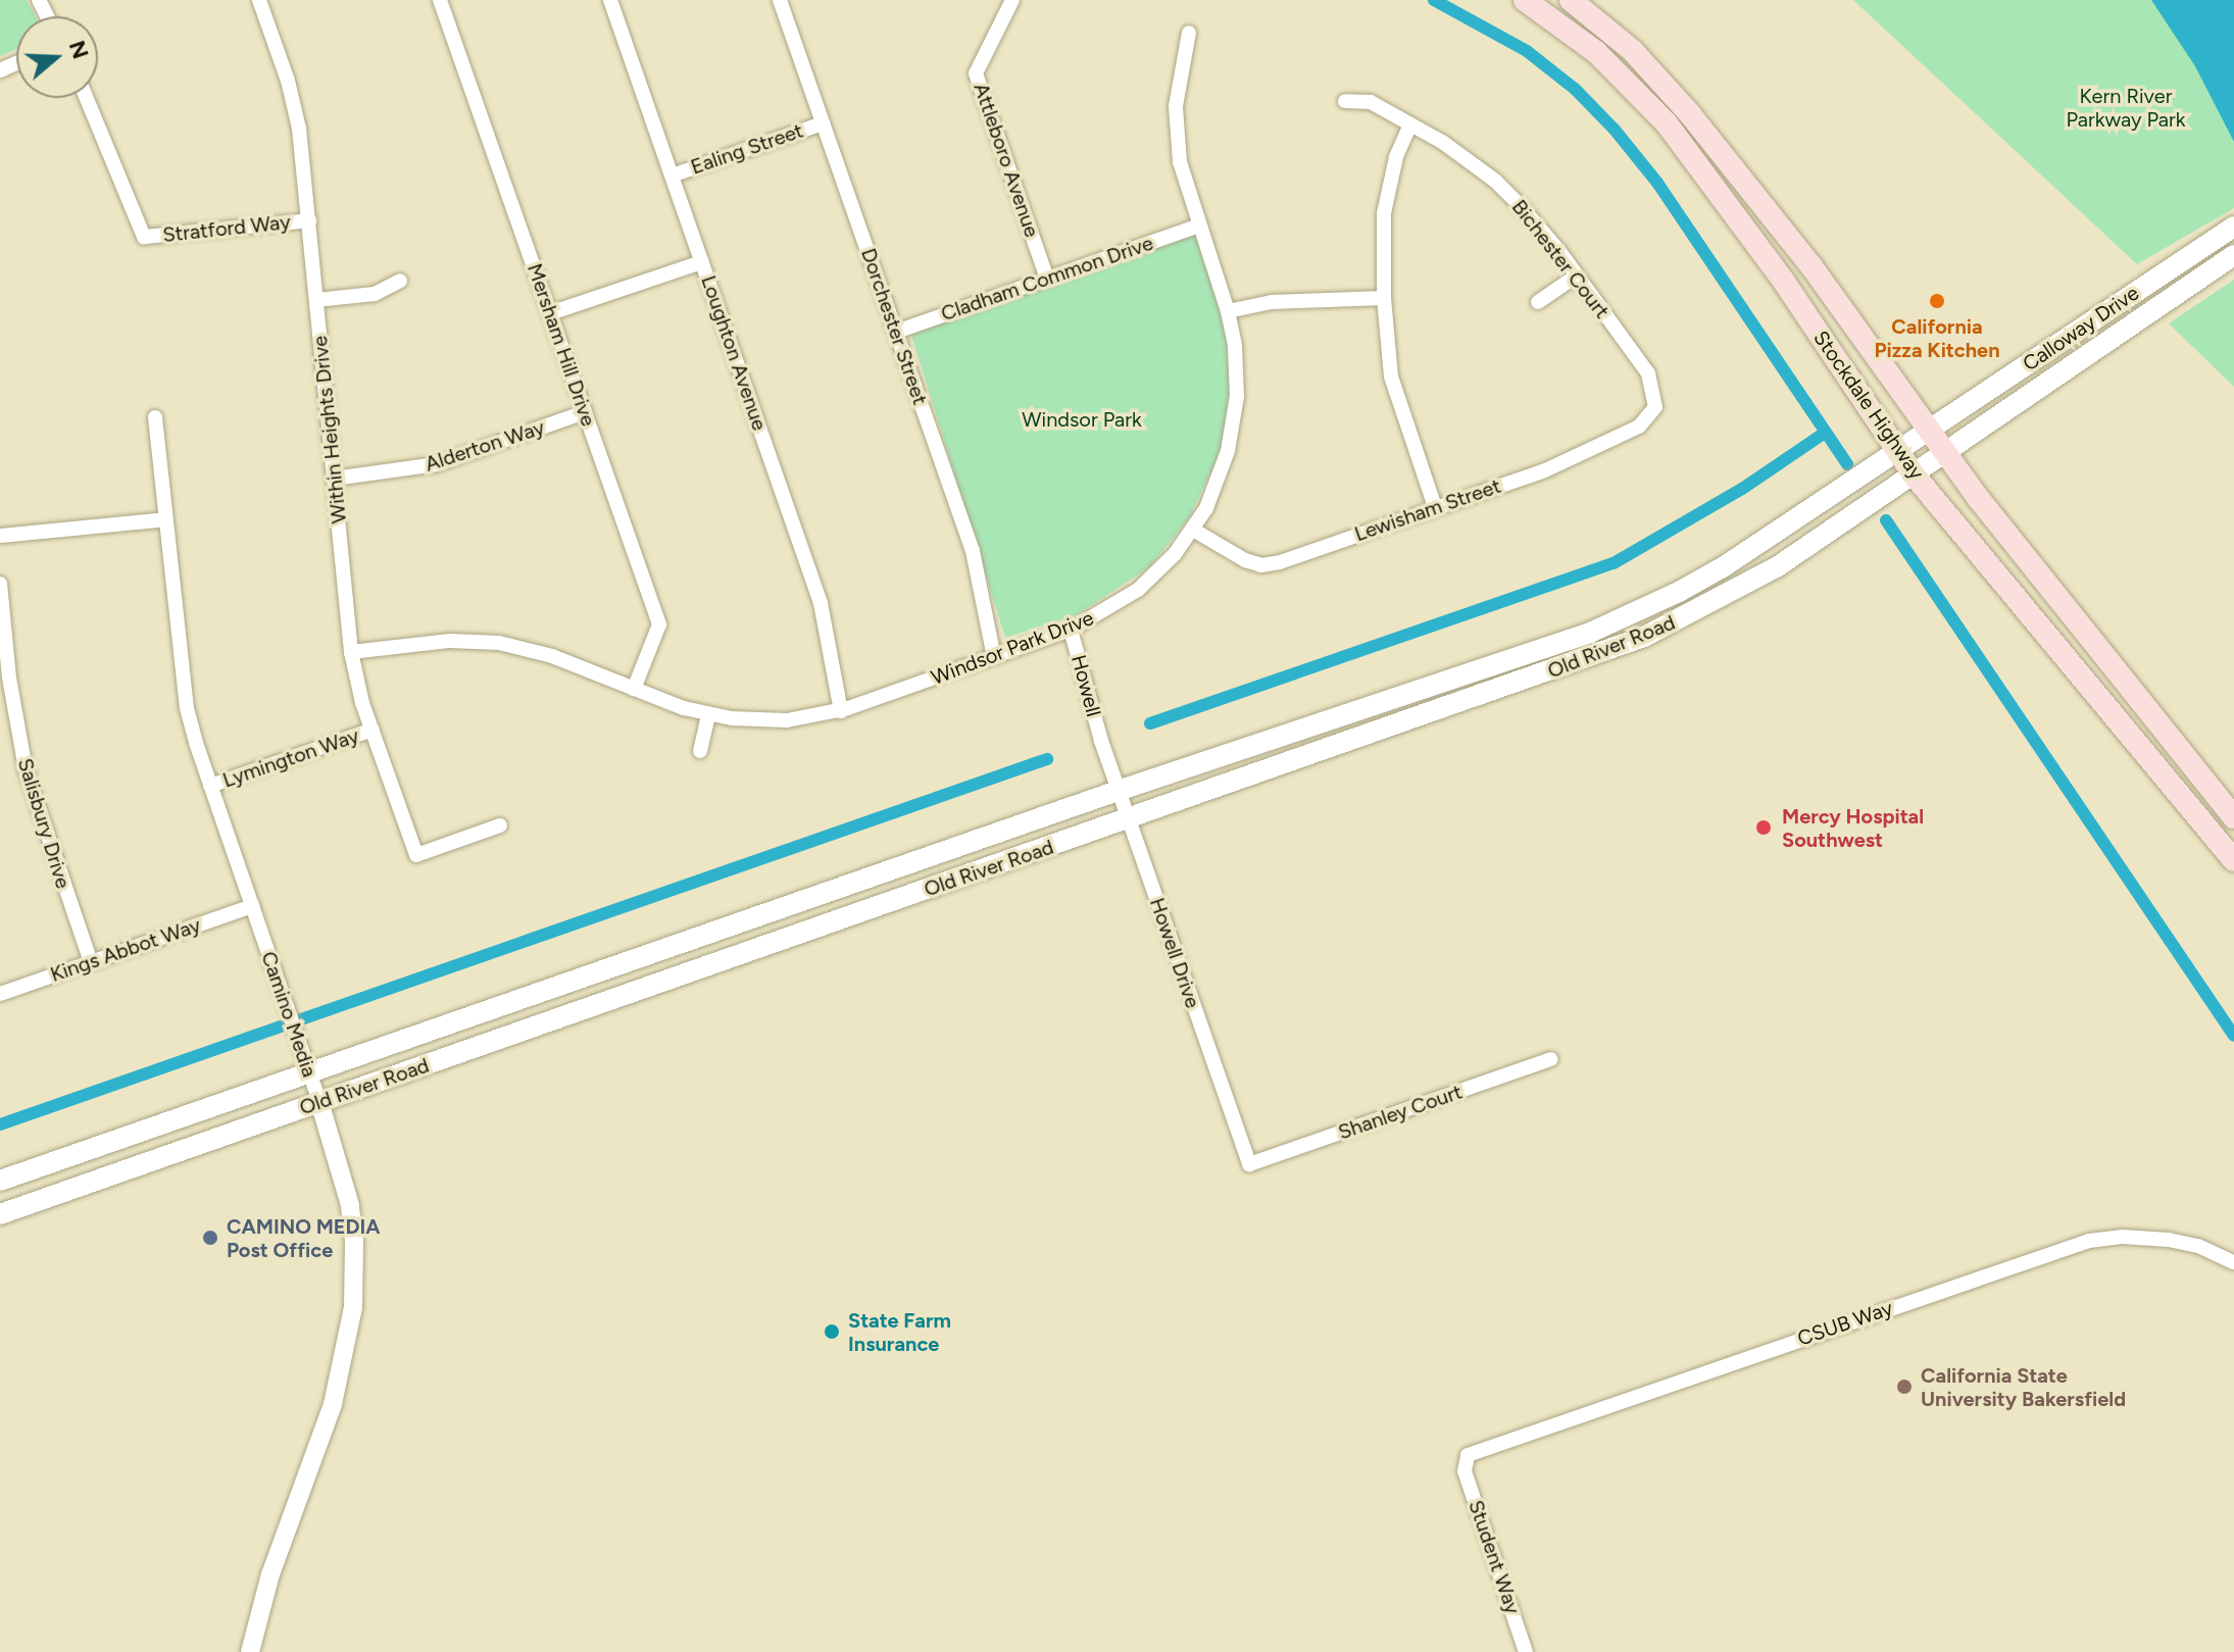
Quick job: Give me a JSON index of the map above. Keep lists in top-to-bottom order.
{
  "streets": {
    "main road": ["Calloway Drive", "Stockdale Highway", "Old River Road"],
    "street": [
      "Ealing Street",
      "Attleboro Avenue",
      "Stratford Way",
      "Bichester Court",
      "Cladham Common Drive",
      "Dorchester Street",
      "Mersham Hill Drive",
      "Loughton Avenue",
      "Within Heights Drive",
      "Alderton Way",
      "Lewisham Street",
      "Windsor Park Drive",
      "Howell",
      "Lymington Way",
      "Salisbury Drive",
      "Kings Abbot Way",
      "Howell Drive",
      "Camino Media",
      "Shanley Court",
      "CSUB Way",
      "Student Way"
    ]
  },
  "crossings": [
    ["Ealing Street", "Dorchester Street"],
    ["Ealing Street", "Loughton Avenue"],
    ["Attleboro Avenue", "Cladham Common Drive"],
    ["Stratford Way", "Within Heights Drive"],
    ["Bichester Court", "Lewisham Street"],
    ["Cladham Common Drive", "Dorchester Street"],
    ["Cladham Common Drive", "Windsor Park Drive"],
    ["Dorchester Street", "Windsor Park Drive"],
    ["Calloway Drive", "Stockdale Highway"],
    ["Calloway Drive", "Old River Road"],
    ["Mersham Hill Drive", "Alderton Way"],
    ["Mersham Hill Drive", "Windsor Park Drive"],
    ["Loughton Avenue", "Windsor Park Drive"],
    ["Stockdale Highway", "Old River Road"],
    ["Within Heights Drive", "Alderton Way"],
    ["Within Heights Drive", "Windsor Park Drive"],
    ["Within Heights Drive", "Lymington Way"],
    ["Lewisham Street", "Windsor Park Drive"],
    ["Old River Road", "Howell Drive"],
    ["Old River Road", "Camino Media"],
    ["Windsor Park Drive", "Howell"],
    ["Howell", "Howell Drive"],
    ["Lymington Way", "Camino Media"],
    ["Salisbury Drive", "Kings Abbot Way"],
    ["Kings Abbot Way", "Camino Media"],
    ["Howell Drive", "Shanley Court"],
    ["CSUB Way", "Student Way"]
  ],
  "parks": ["Kern River Parkway Park", "Windsor Park"],
  "places": [
    "California Pizza Kitchen",
    "Mercy Hospital Southwest",
    "CAMINO MEDIA Post Office",
    "State Farm Insurance",
    "California State University Bakersfield"
  ],
  "north": "right"
}
